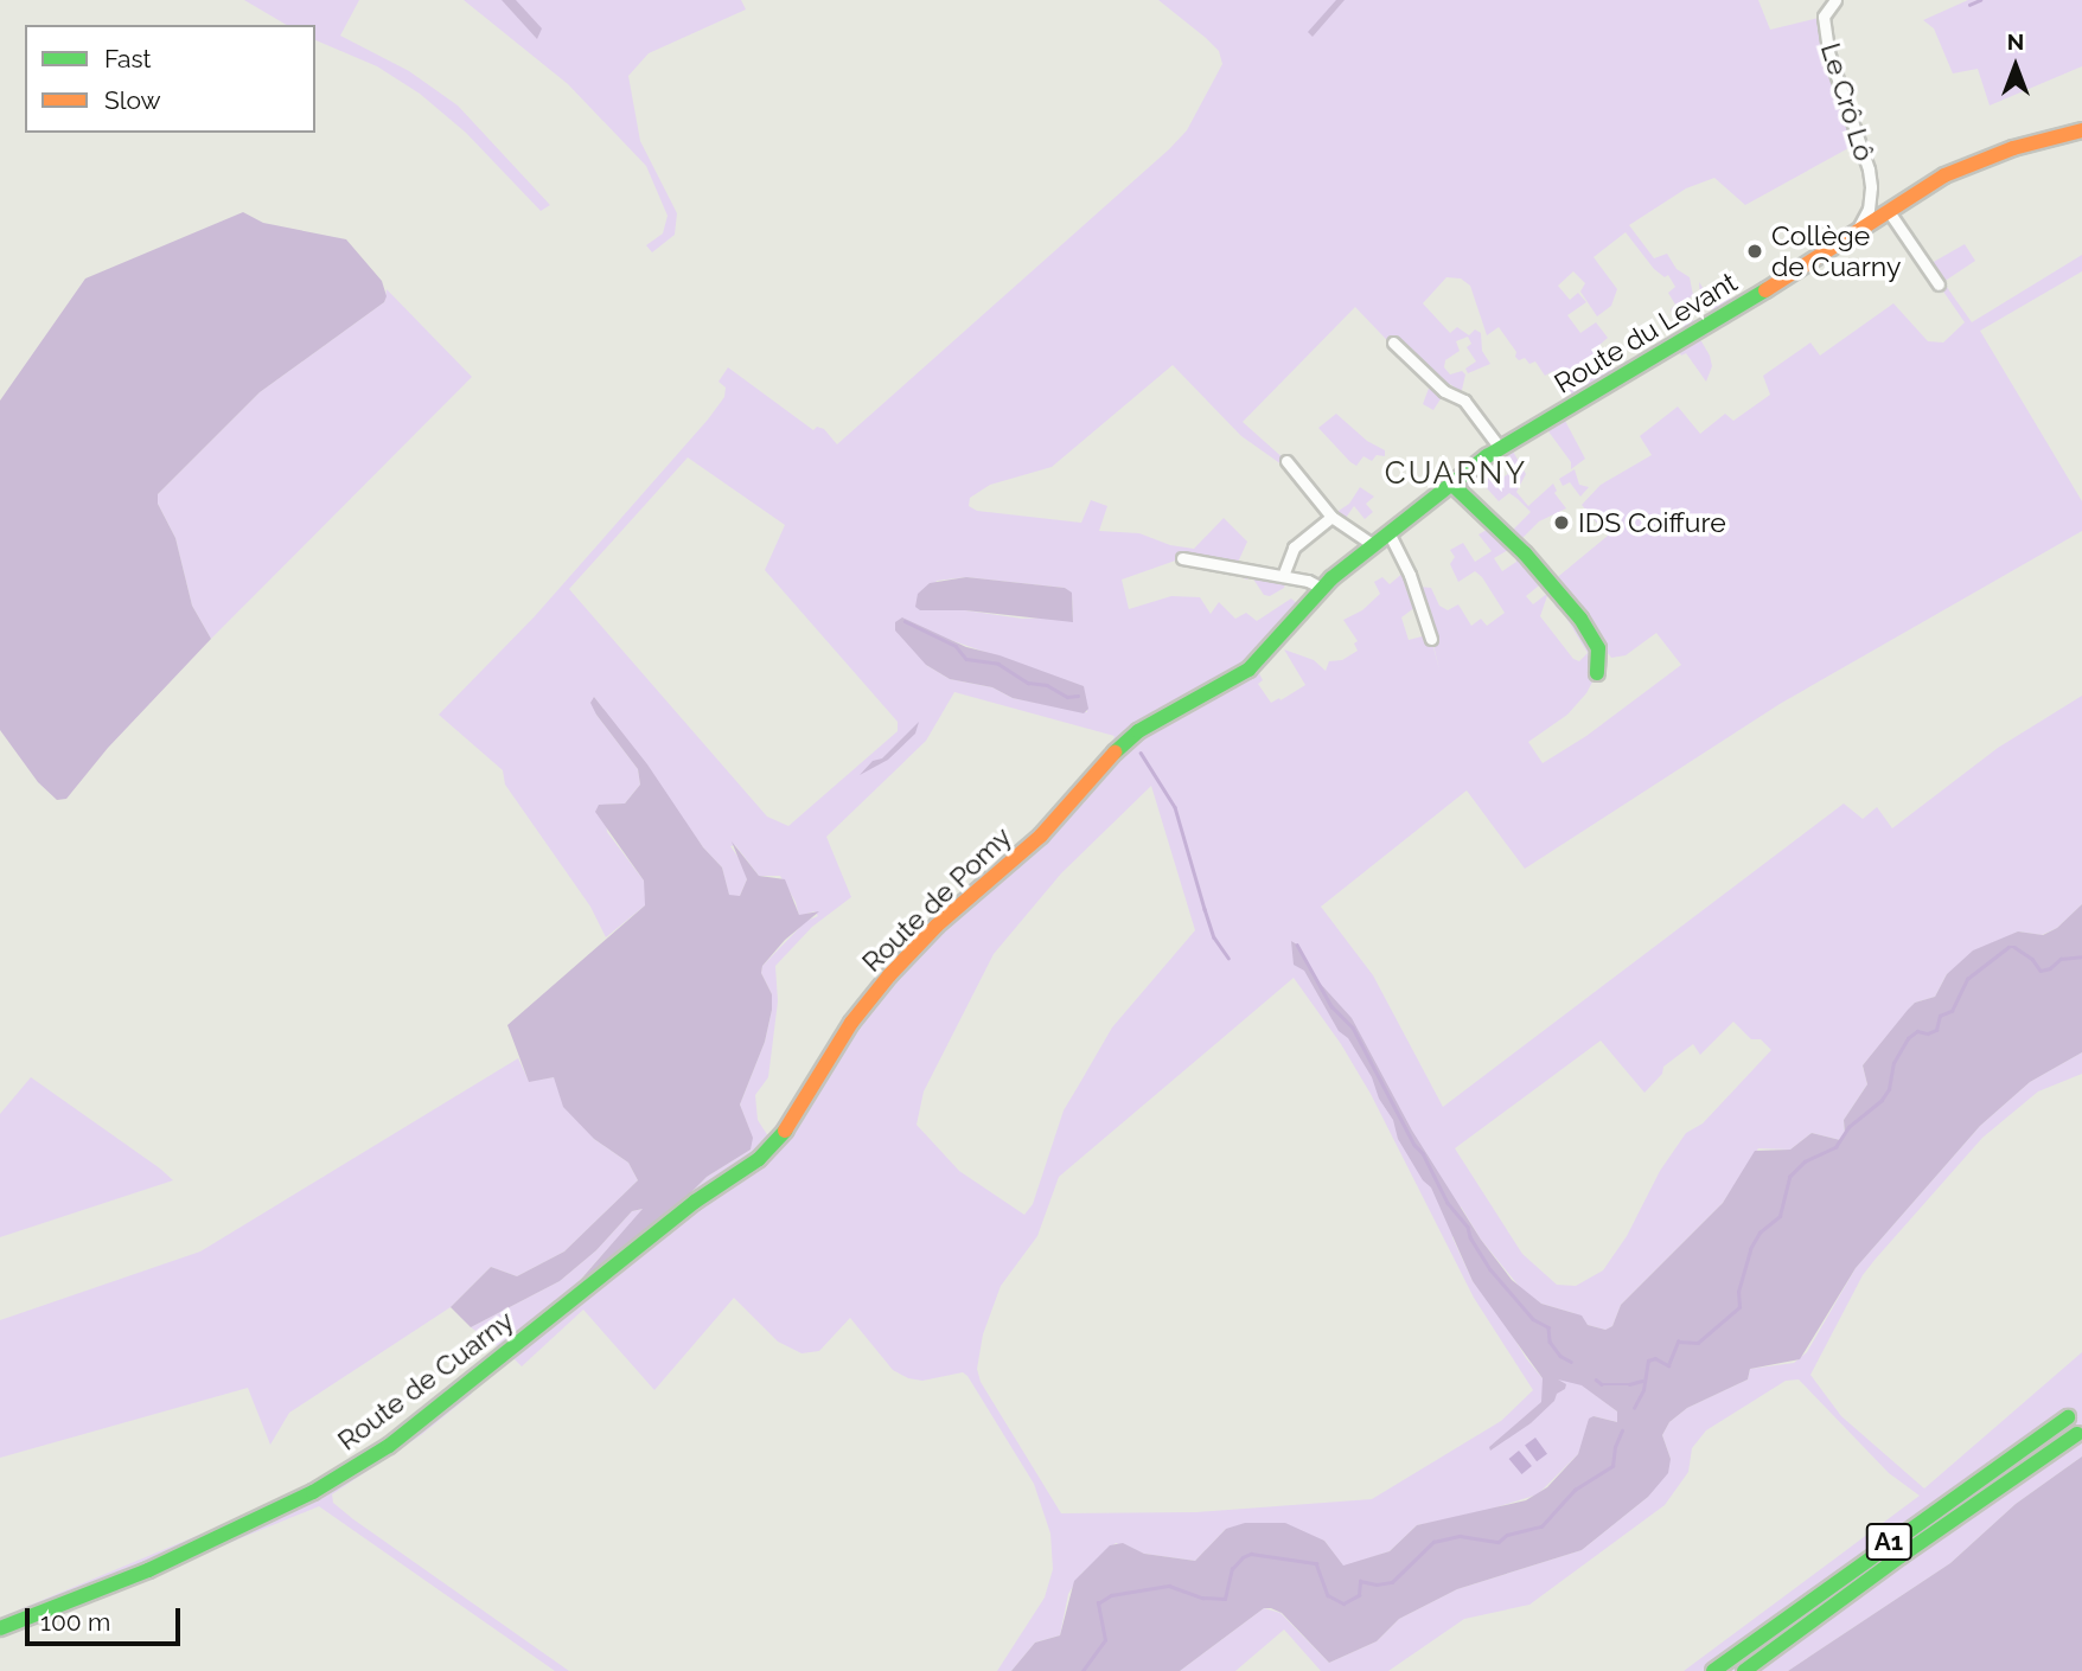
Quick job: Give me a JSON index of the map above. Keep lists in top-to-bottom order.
{
  "streets": {
    "main road": [
      "Route du Levant",
      "Route de Pomy",
      "Route de Cuarny",
      "A1"
    ],
    "street": ["Le Crô Lô"]
  },
  "crossings": [
    ["Le Crô Lô", "Route du Levant"],
    ["Route du Levant", "Route de Pomy"],
    ["Route de Pomy", "Route de Cuarny"]
  ],
  "districts": ["CUARNY"],
  "places": ["Collège de Cuarny", "IDS Coiffure"],
  "legend": ["Fast", "Slow"],
  "scale_bar": "100 m",
  "north": "top"
}
